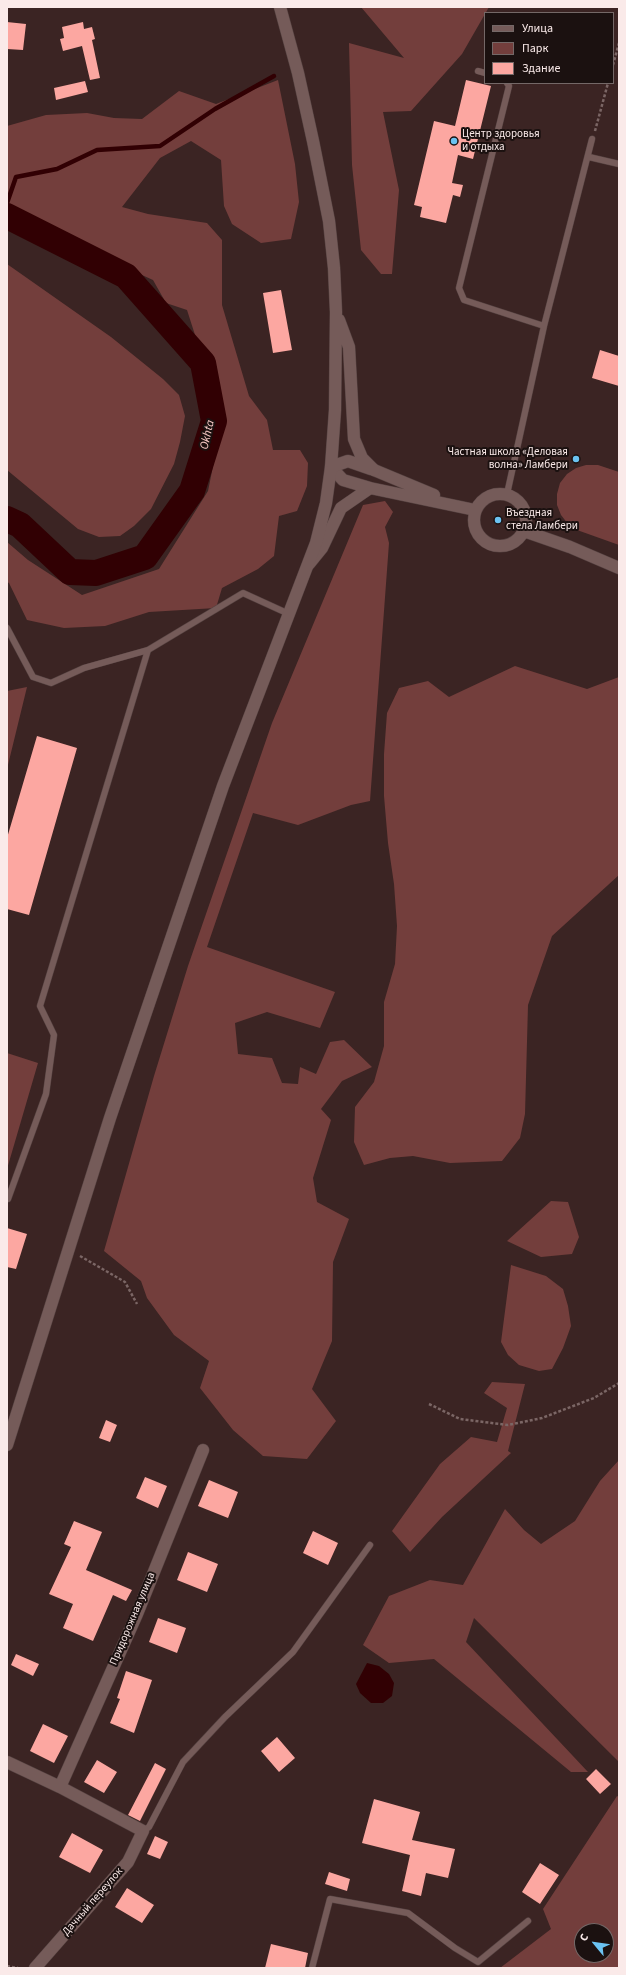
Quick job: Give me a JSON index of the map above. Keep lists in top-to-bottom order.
{
  "streets": {
    "main road": ["Придорожная улица", "Дачный переулок"]
  },
  "water": ["Okhta"],
  "places": ["Центр здоровья и отдыха", "Частная школа «Деловая волна» Ламбери", "Въездная стела Ламбери"],
  "legend": ["Улица", "Парк", "Здание"],
  "north": "top left"
}
